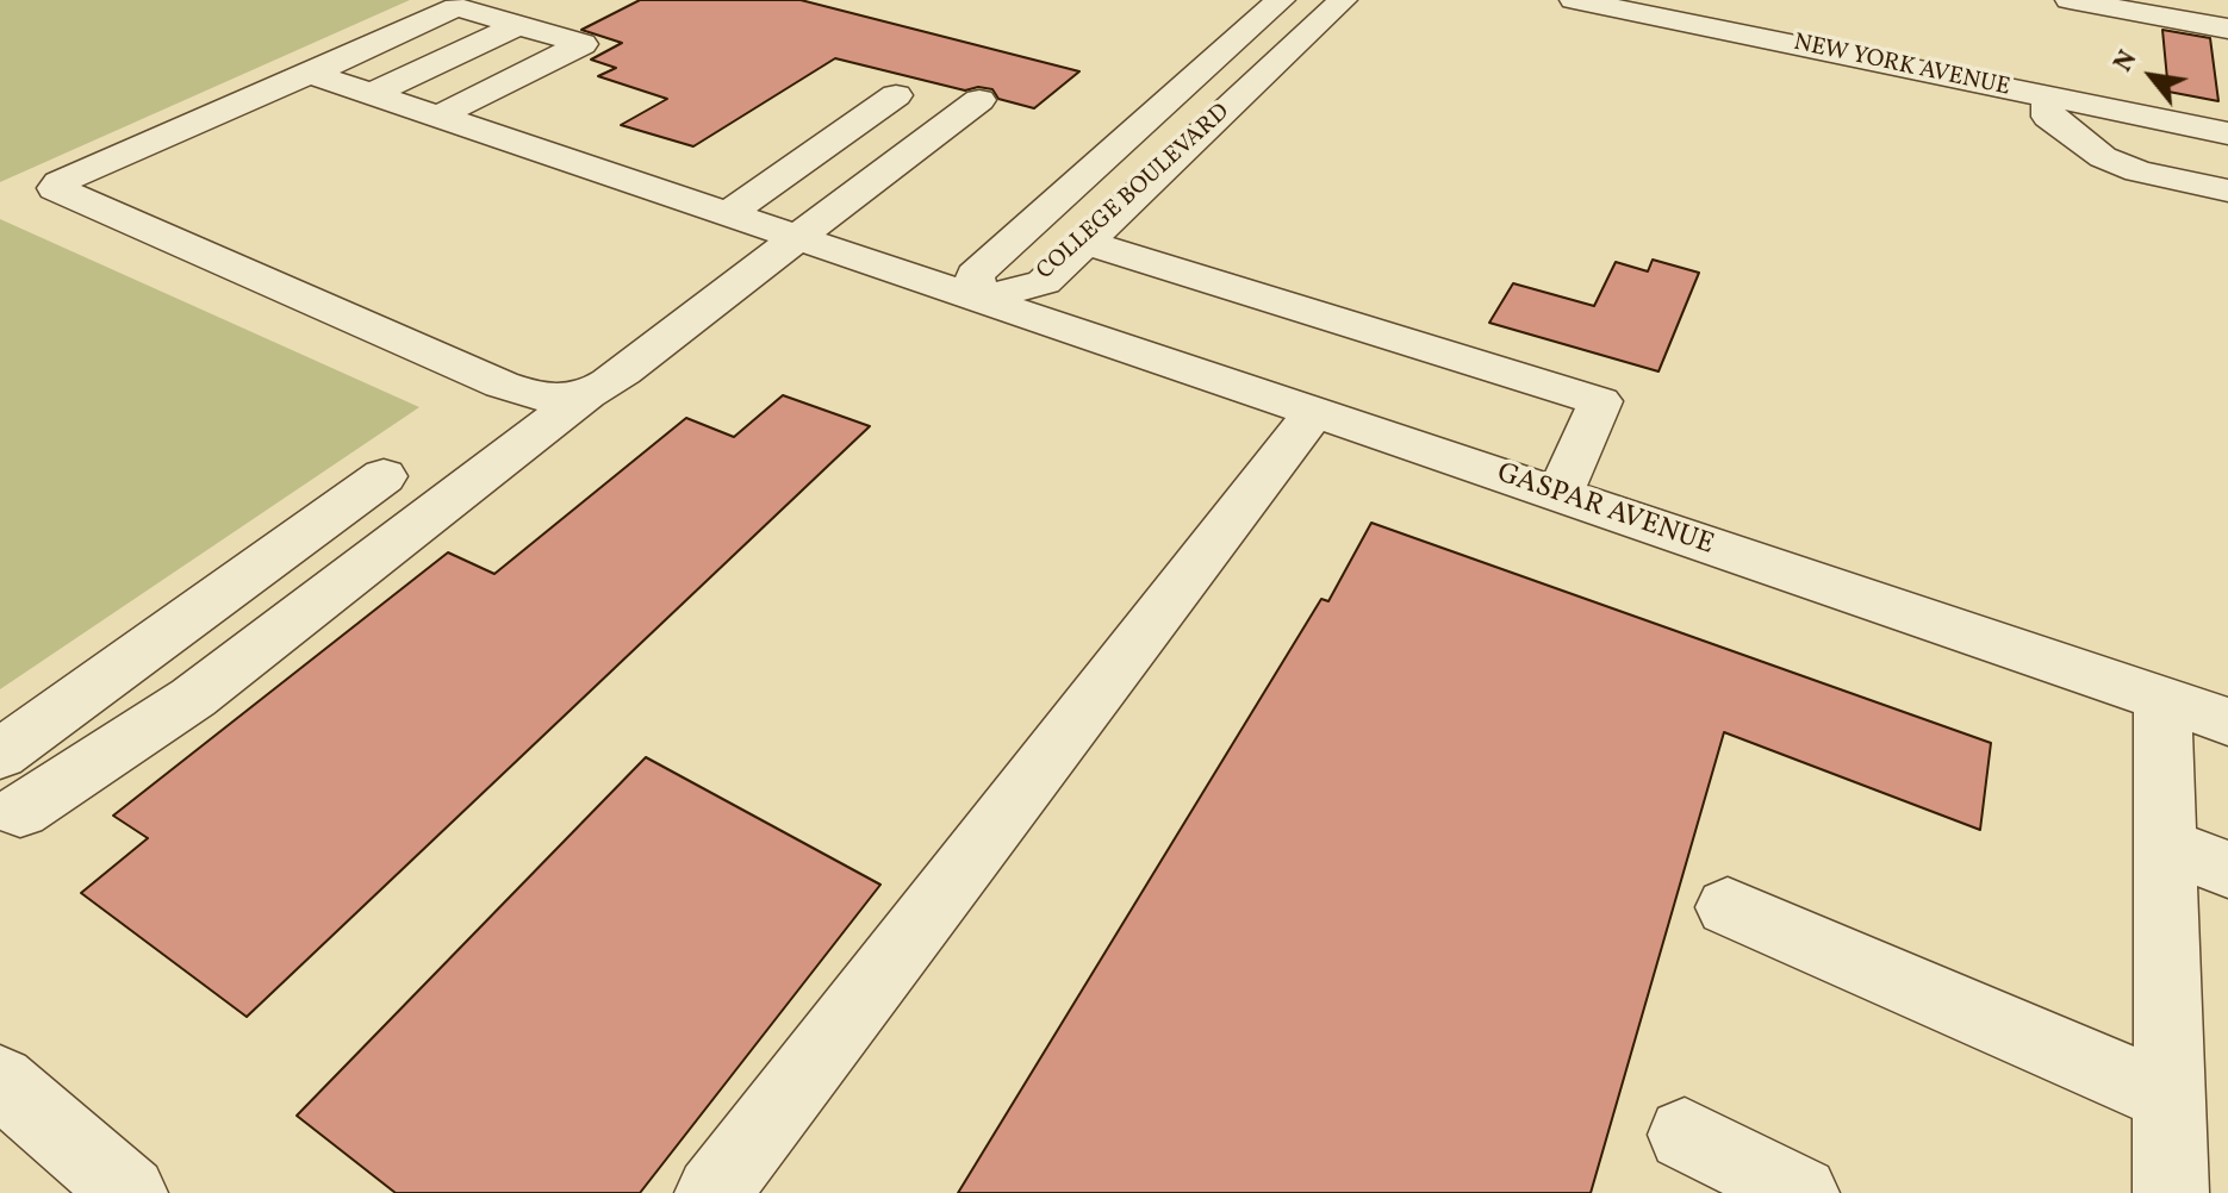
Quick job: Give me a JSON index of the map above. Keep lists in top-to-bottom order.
{
  "streets": {
    "street": ["NEW YORK AVENUE", "COLLEGE BOULEVARD", "GASPAR AVENUE"]
  },
  "crossings": [
    ["COLLEGE BOULEVARD", "GASPAR AVENUE"]
  ],
  "north": "top left"
}
